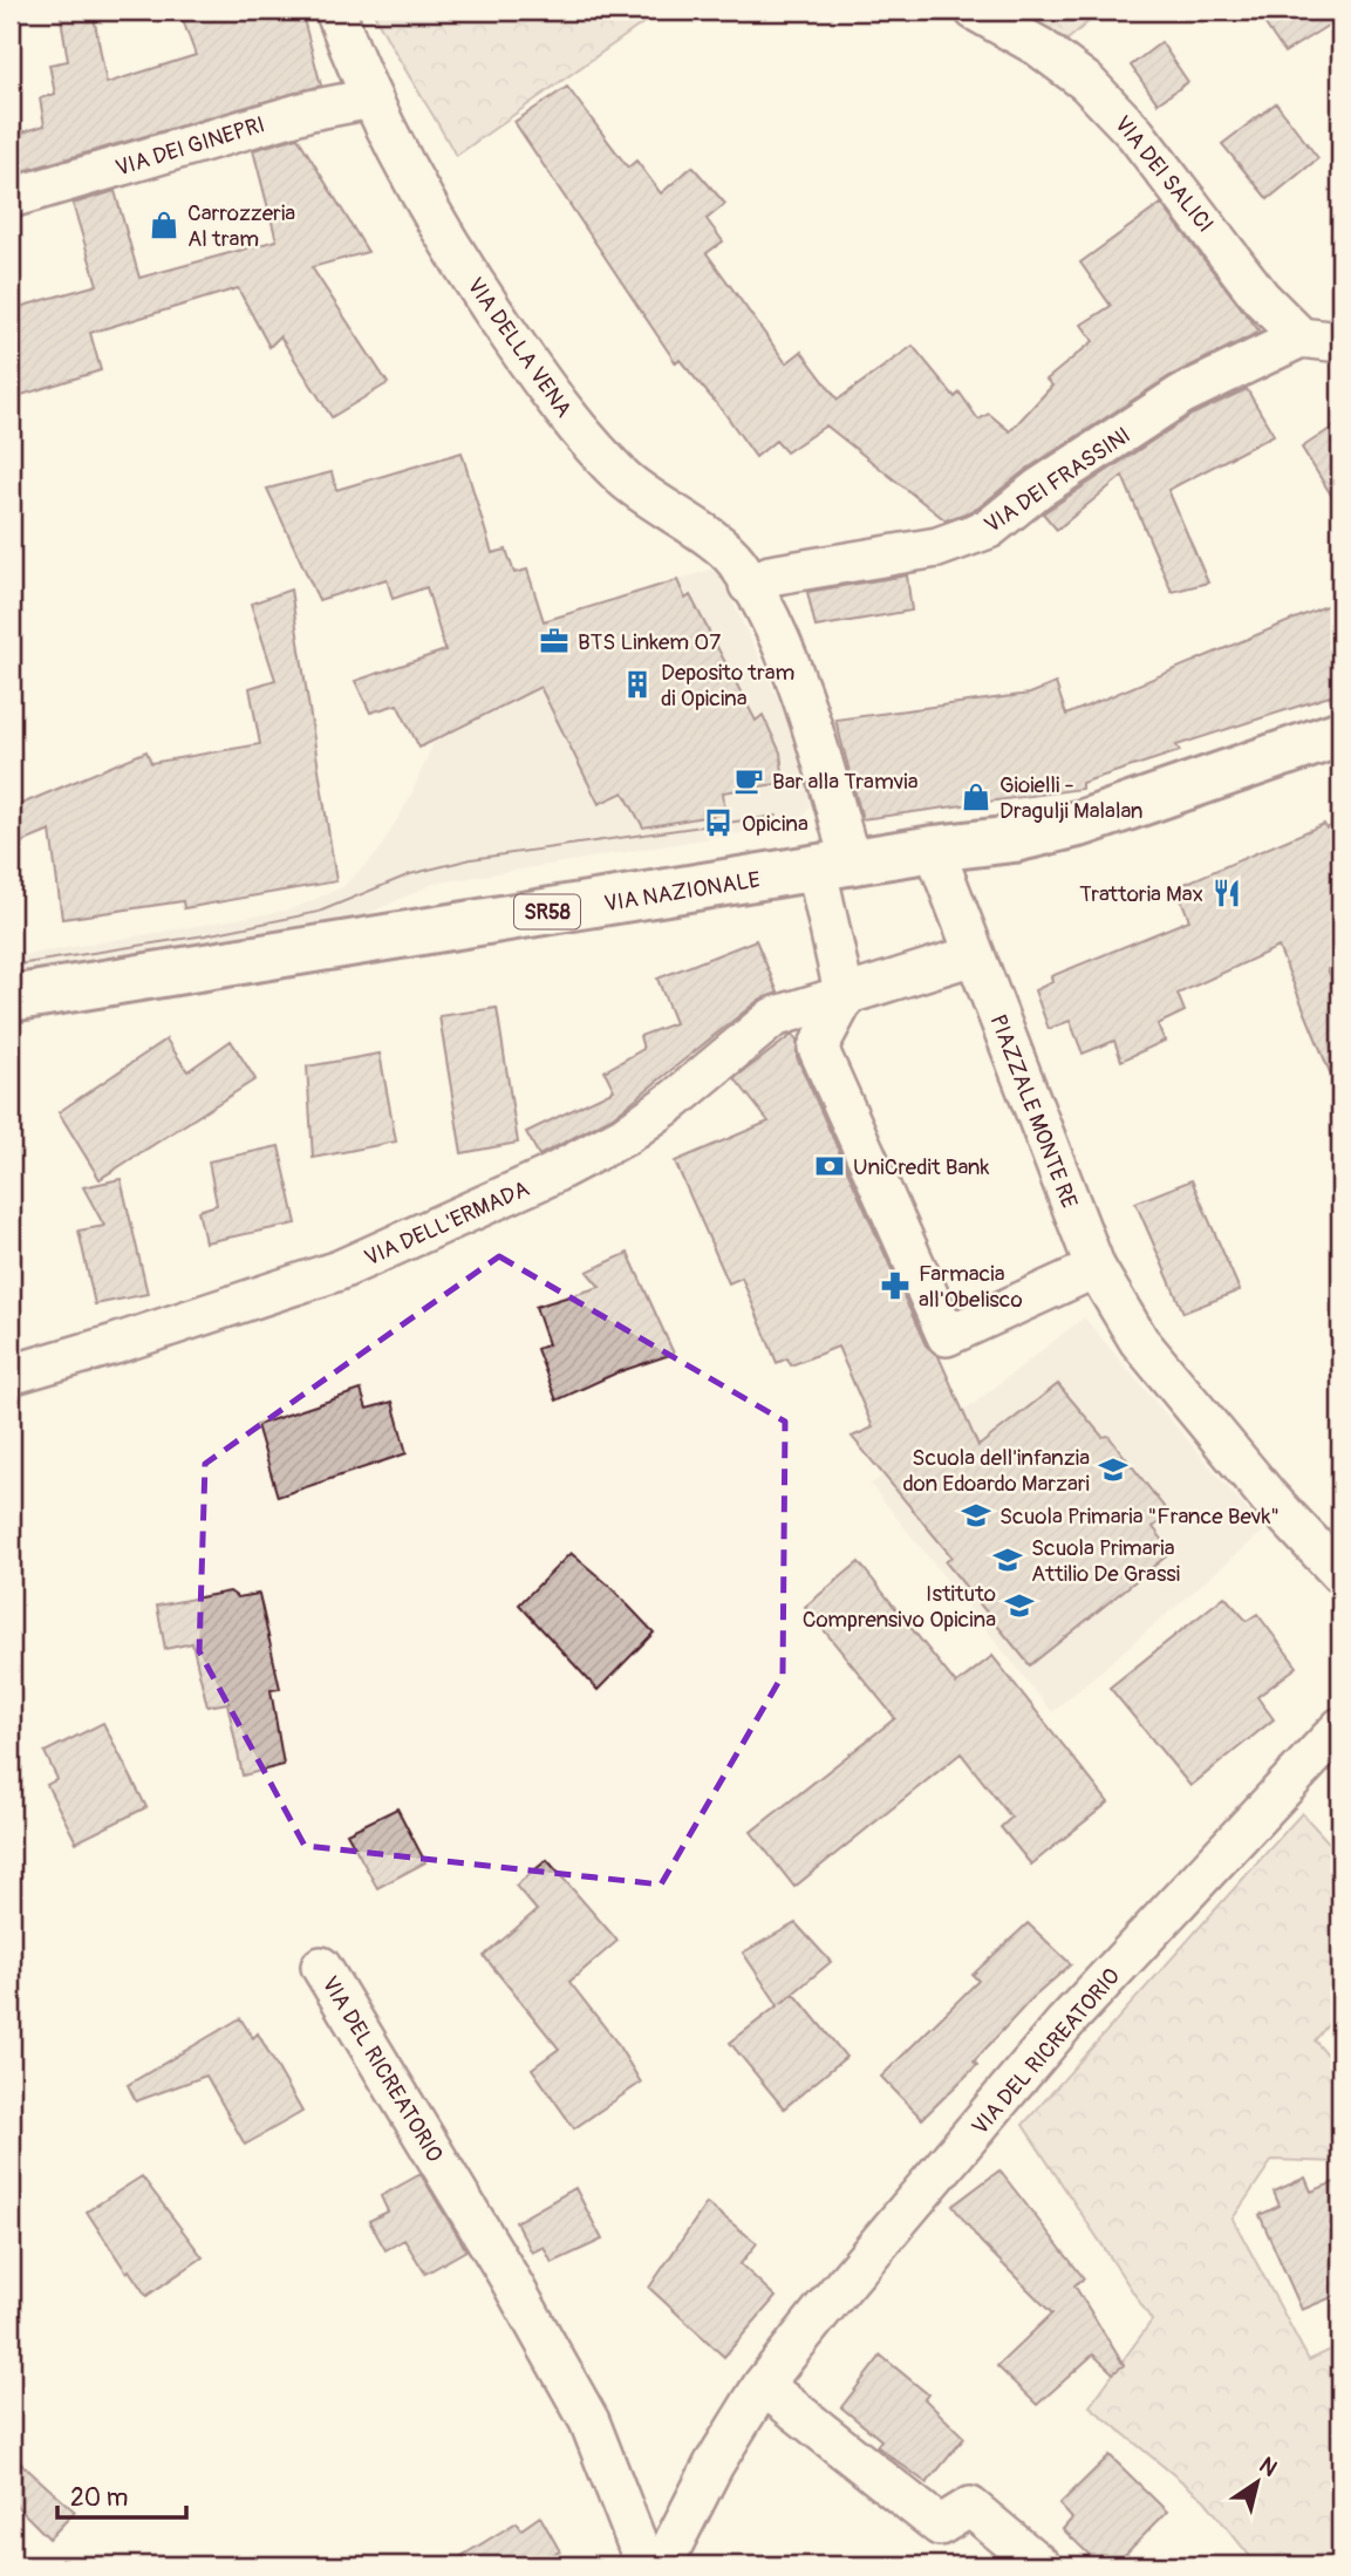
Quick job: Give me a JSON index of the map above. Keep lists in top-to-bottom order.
{
  "streets": {
    "main road": ["VIA NAZIONALE", "SR58"],
    "street": [
      "VIA DEI GINEPRI",
      "VIA DEI SALICI",
      "VIA DELLA VENA",
      "VIA DEI FRASSINI",
      "PIAZZALE MONTE RE",
      "VIA DELL'ERMADA",
      "VIA DEL RICREATORIO"
    ]
  },
  "crossings": [
    ["VIA DEI GINEPRI", "VIA DELLA VENA"],
    ["VIA DEI SALICI", "VIA DEI FRASSINI"],
    ["VIA DELLA VENA", "VIA DEI FRASSINI"],
    ["VIA DELLA VENA", "VIA NAZIONALE"],
    ["VIA DELLA VENA", "VIA DELL'ERMADA"],
    ["VIA NAZIONALE", "PIAZZALE MONTE RE"],
    ["PIAZZALE MONTE RE", "VIA DELL'ERMADA"]
  ],
  "places": {
    "shop": ["Carrozzeria Al tram", "Gioielli - Dragulji Malalan"],
    "office": ["BTS Linkem 07"],
    "building": ["Deposito tram di Opicina"],
    "cafe": ["Bar alla Tramvia"],
    "bus stop": ["Opicina"],
    "restaurant": ["Trattoria Max"],
    "bank": ["UniCredit Bank"],
    "pharmacy": ["Farmacia all'Obelisco"],
    "school or university": [
      "Scuola dell'infanzia don Edoardo Marzari",
      "Scuola Primaria \"France Bevk\"",
      "Scuola Primaria Attilio De Grassi",
      "Istituto Comprensivo Opicina"
    ]
  },
  "scale_bar": "20 m",
  "north": "top right"
}
